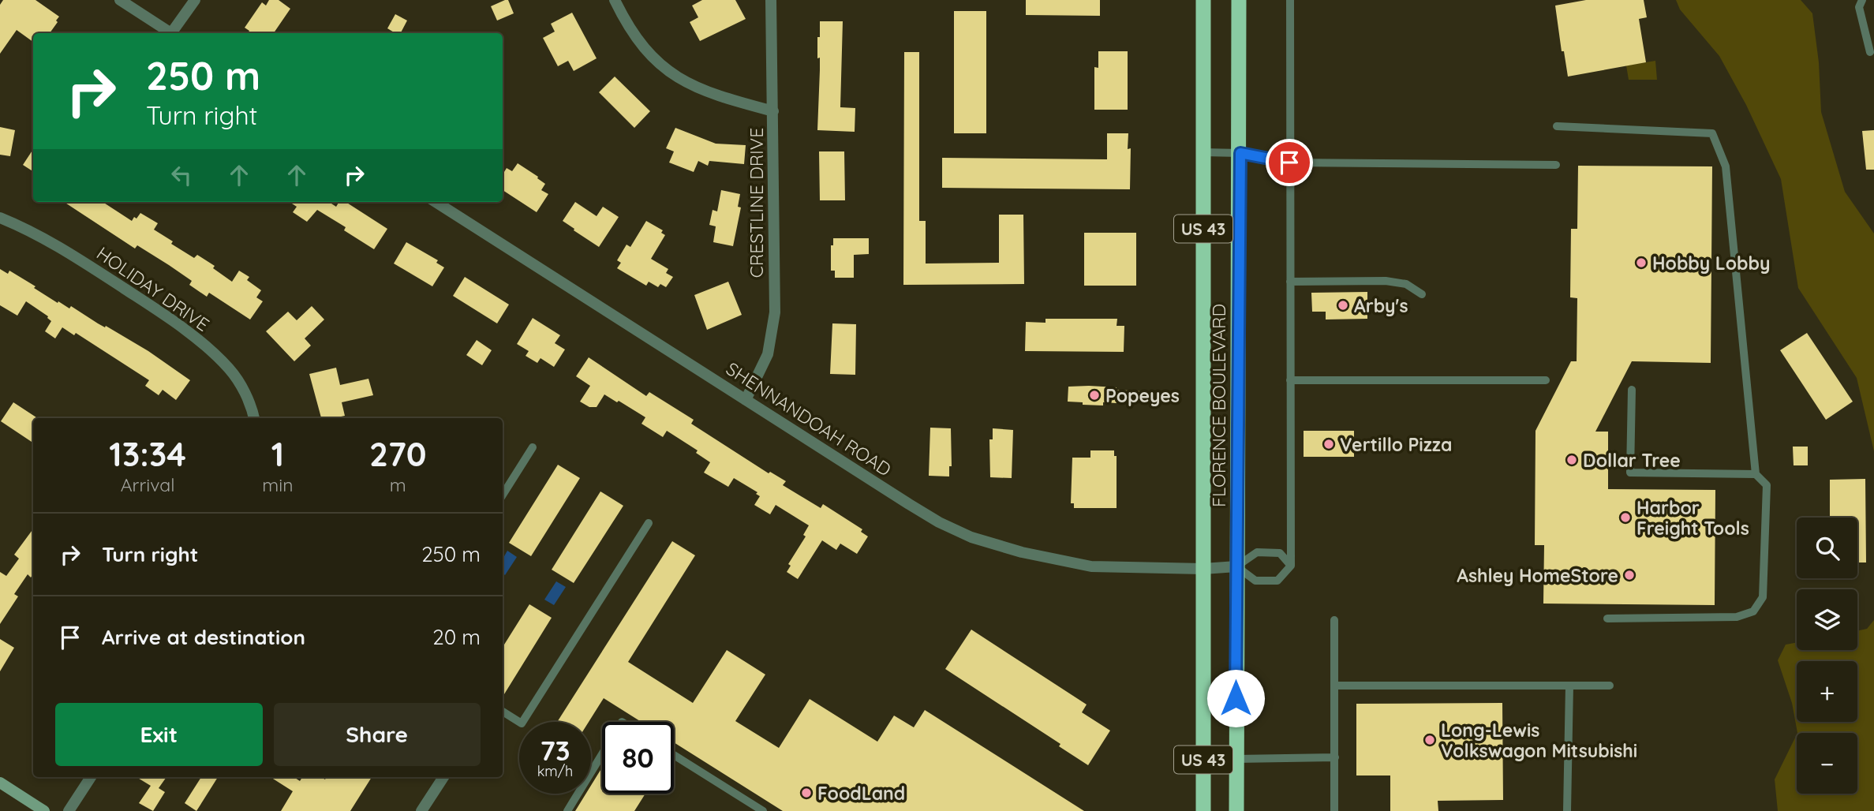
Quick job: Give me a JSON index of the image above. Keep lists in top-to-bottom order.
{
  "streets": {
    "highway": ["US 43", "FLORENCE BOULEVARD"],
    "street": ["CRESTLINE DRIVE", "HOLIDAY DRIVE", "SHENNANDOAH ROAD"]
  },
  "crossings": [
    ["CRESTLINE DRIVE", "SHENNANDOAH ROAD"],
    ["FLORENCE BOULEVARD", "SHENNANDOAH ROAD"]
  ],
  "places": [
    "Hobby Lobby",
    "Arby's",
    "Popeyes",
    "Vertillo Pizza",
    "Dollar Tree",
    "Harbor Freight Tools",
    "Ashley HomeStore",
    "Long-Lewis Volkswagon Mitsubishi",
    "FoodLand"
  ],
  "page": {
    "turn": ["250 m", "Turn right"],
    "eta": [
      "13:34",
      "Arrival",
      "1",
      "min",
      "270",
      "m"
    ],
    "list": [
      {
        "name": "Turn right",
        "value": "250 m"
      },
      {
        "name": "Arrive at destination",
        "value": "20 m"
      }
    ],
    "map_buttons": ["+", "−"],
    "buttons": ["Exit", "Share"],
    "speed": "73 km/h",
    "limit": "80"
  }
}
